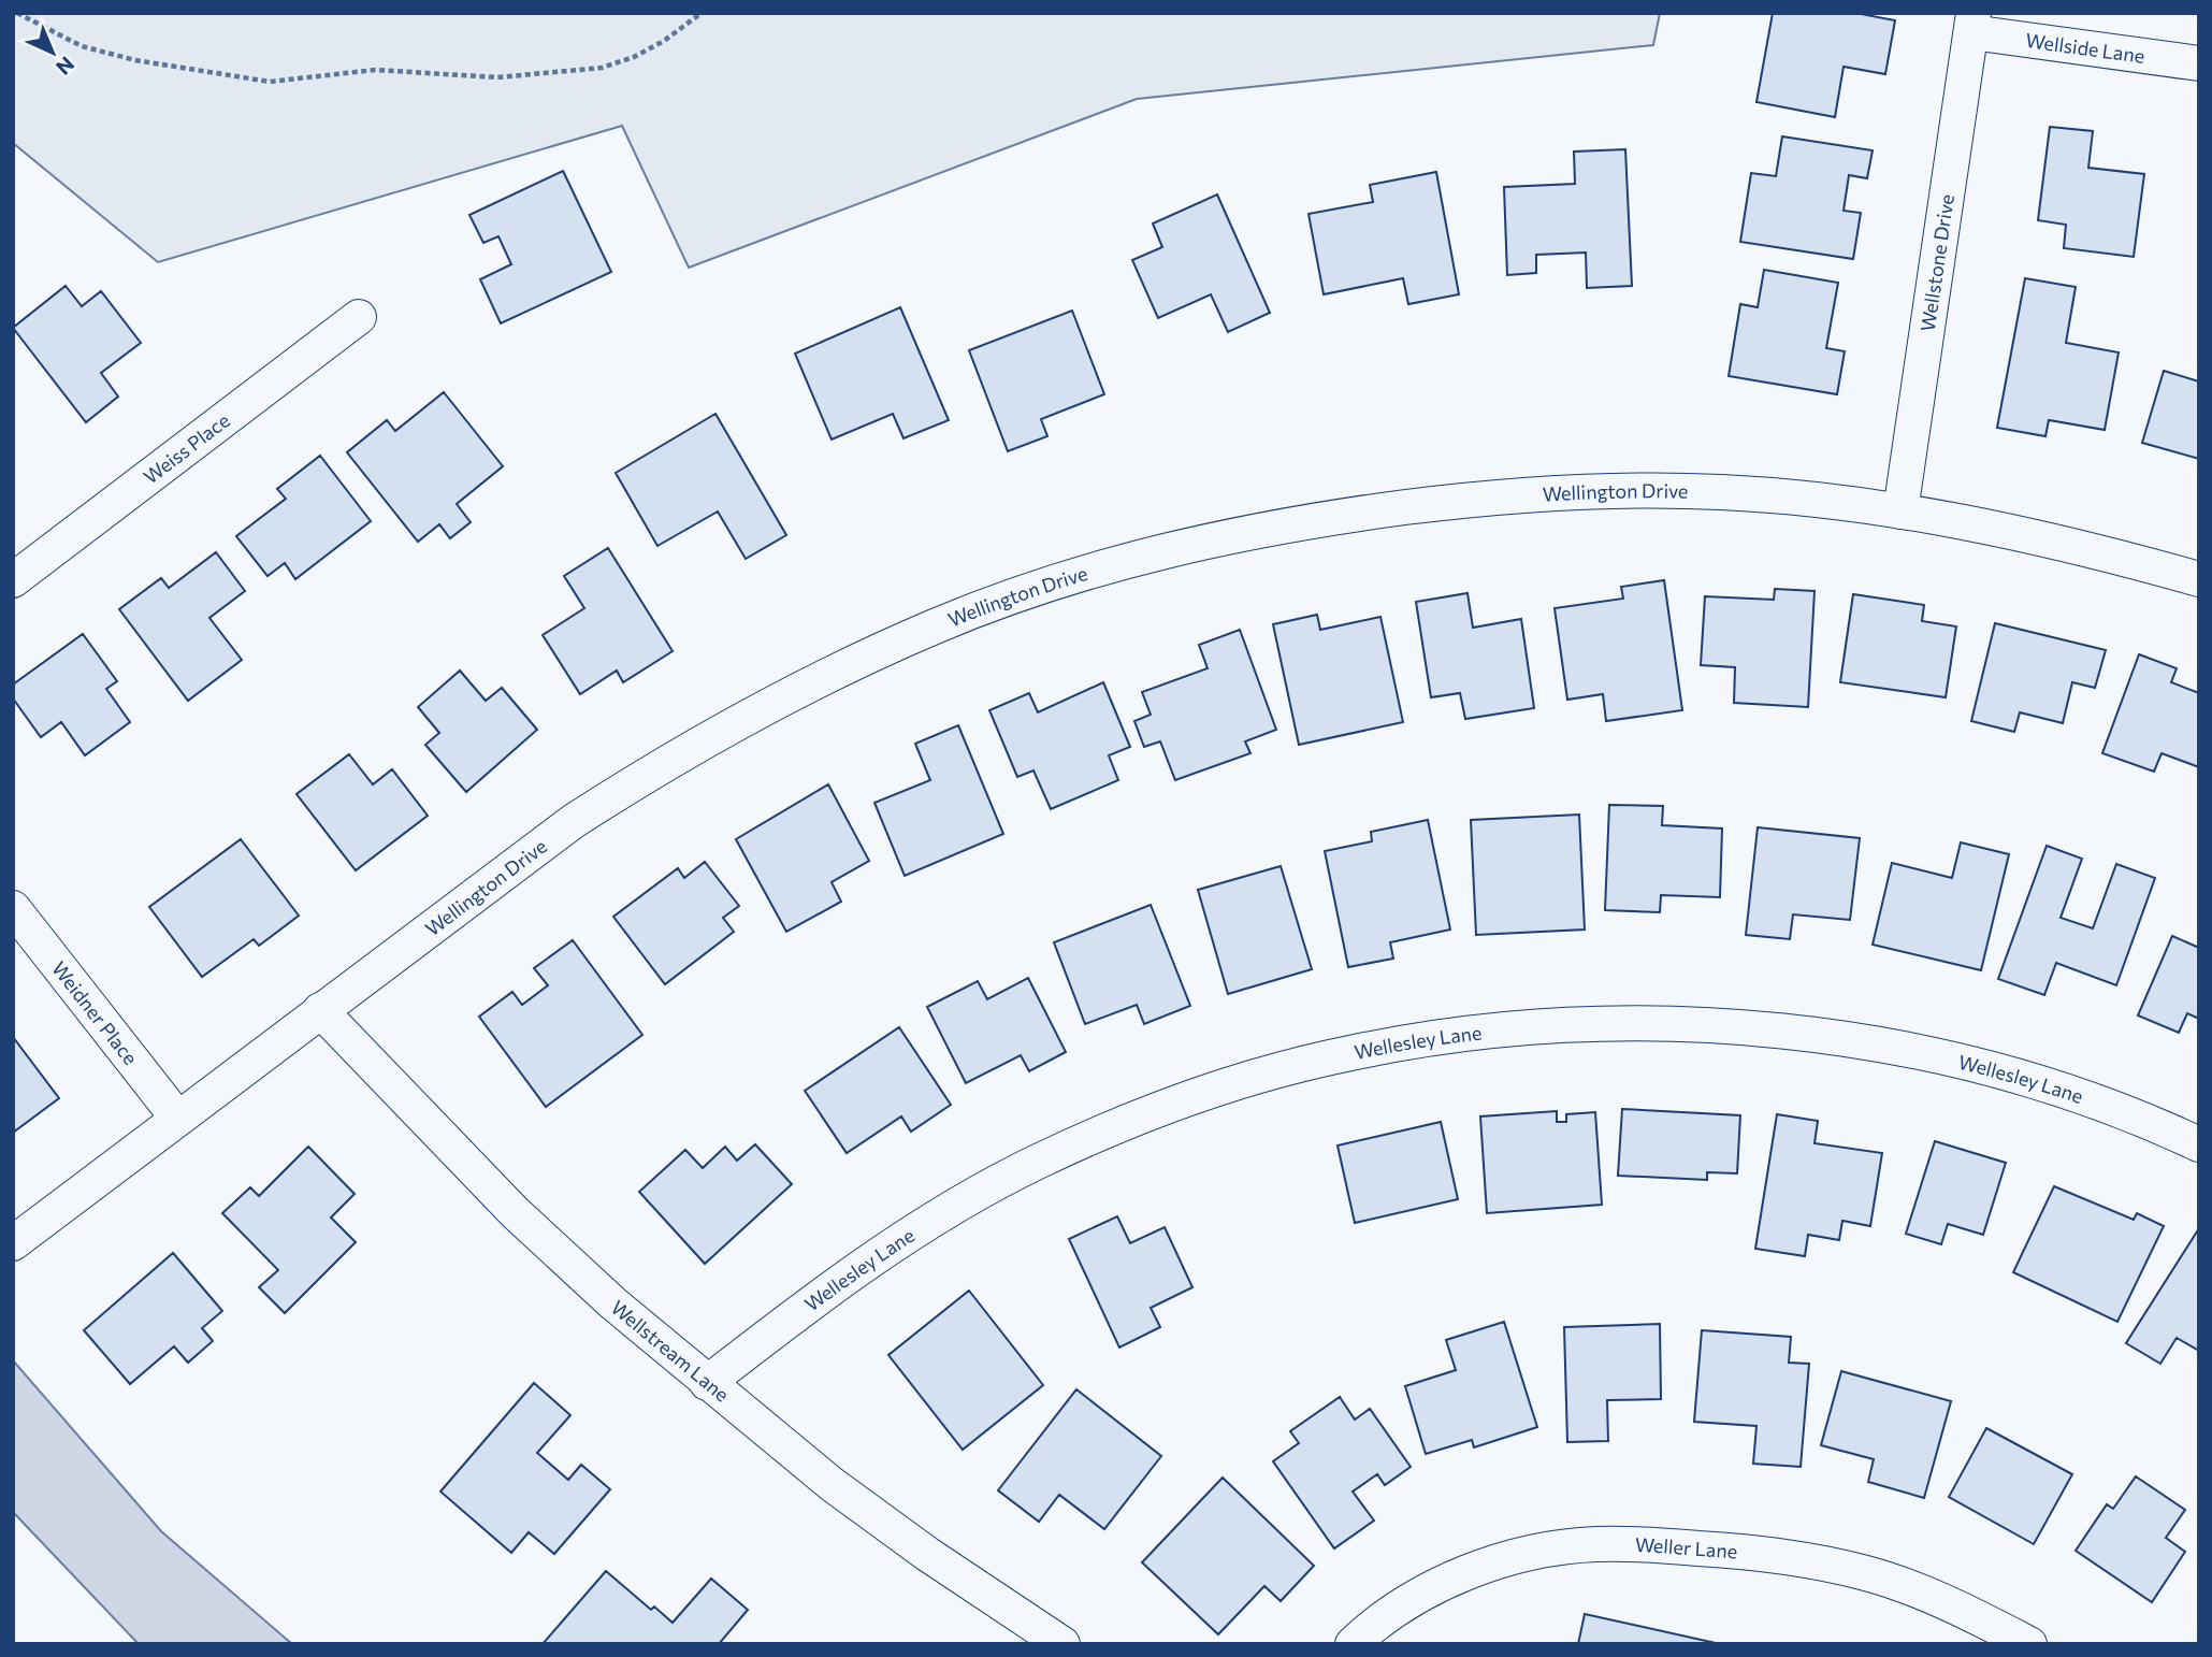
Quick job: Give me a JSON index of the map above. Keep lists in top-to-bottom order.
{
  "streets": {
    "street": [
      "Wellside Lane",
      "Wellstone Drive",
      "Weiss Place",
      "Wellington Drive",
      "Weidner Place",
      "Wellesley Lane",
      "Wellstream Lane",
      "Weller Lane"
    ]
  },
  "crossings": [
    ["Wellside Lane", "Wellstone Drive"],
    ["Wellstone Drive", "Wellington Drive"],
    ["Wellington Drive", "Weidner Place"],
    ["Wellington Drive", "Wellstream Lane"],
    ["Wellesley Lane", "Wellstream Lane"]
  ],
  "north": "bottom right"
}
